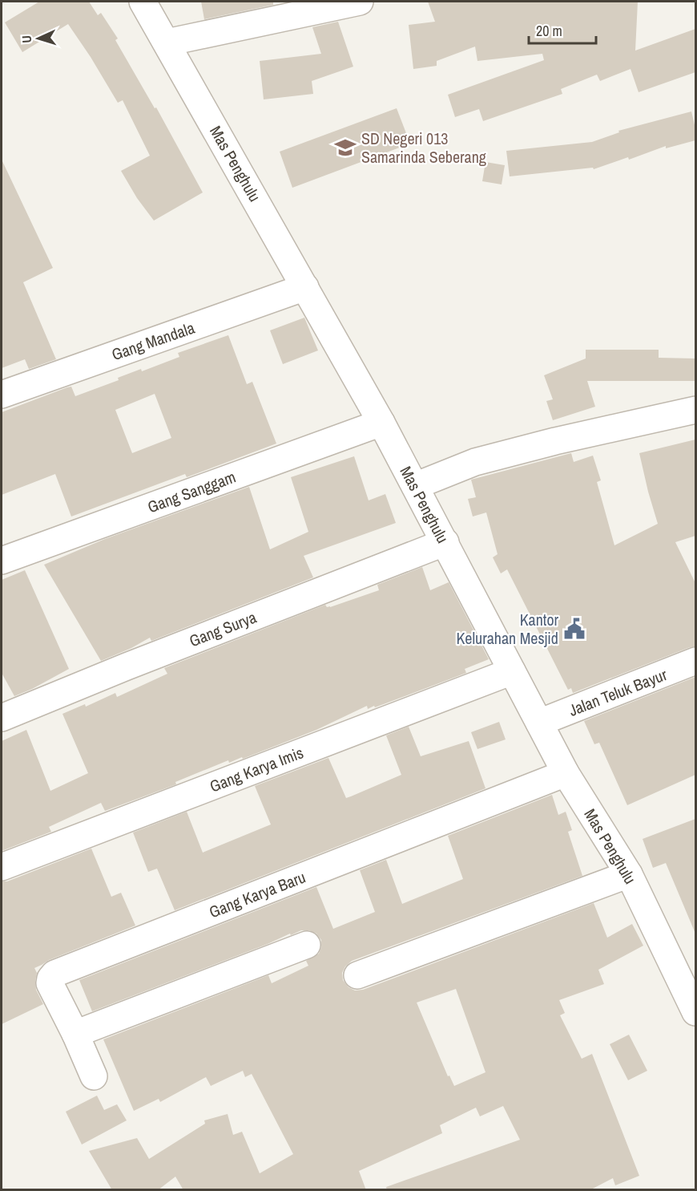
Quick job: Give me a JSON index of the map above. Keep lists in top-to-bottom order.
{
  "streets": {
    "street": [
      "Mas Penghulu",
      "Gang Mandala",
      "Gang Sanggam",
      "Gang Surya",
      "Jalan Teluk Bayur",
      "Gang Karya Imis",
      "Gang Karya Baru"
    ]
  },
  "crossings": [
    ["Mas Penghulu", "Gang Mandala"],
    ["Mas Penghulu", "Gang Sanggam"],
    ["Mas Penghulu", "Gang Surya"],
    ["Mas Penghulu", "Jalan Teluk Bayur"],
    ["Mas Penghulu", "Gang Karya Imis"],
    ["Mas Penghulu", "Gang Karya Baru"]
  ],
  "places": {
    "school or university": ["SD Negeri 013 Samarinda Seberang"],
    "public building": ["Kantor Kelurahan Mesjid"]
  },
  "scale_bar": "20 m",
  "north": "left"
}
